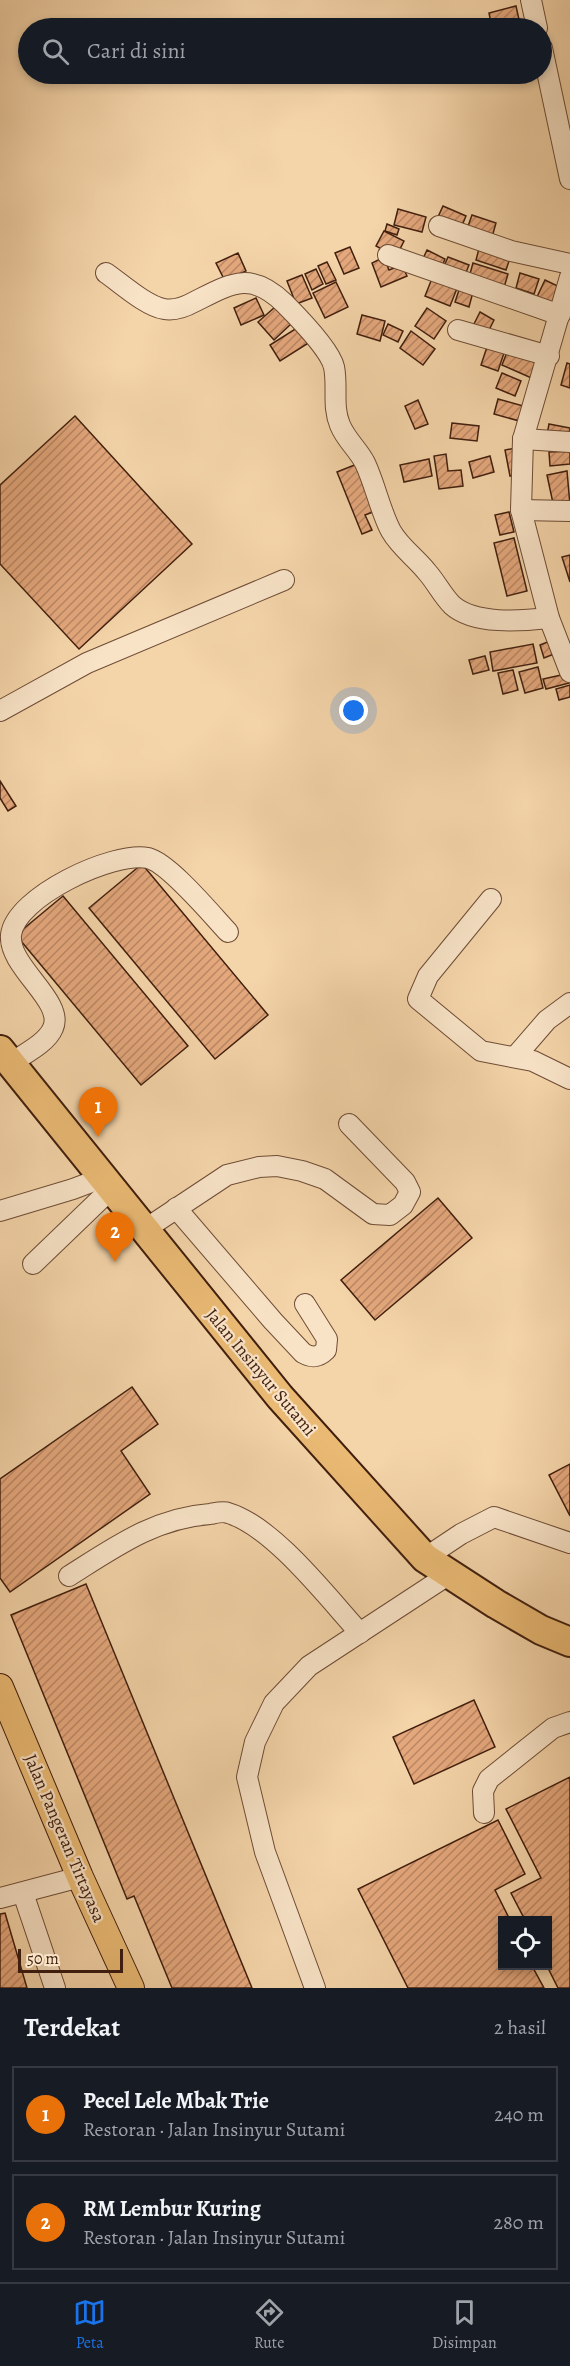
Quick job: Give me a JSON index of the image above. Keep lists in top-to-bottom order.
{
  "streets": {
    "highway": ["Jalan Insinyur Sutami"],
    "main road": ["Jalan Pangeran Tirtayasa"]
  },
  "scale_bar": "50 m",
  "page": {
    "search": "Cari di sini",
    "pins": ["1", "2"],
    "scale": "50 m",
    "heading": ["Terdekat", "2 hasil"],
    "list": [
      {
        "mark": "1",
        "name": "Pecel Lele Mbak Trie",
        "note": "Restoran · Jalan Insinyur Sutami",
        "value": "240 m"
      },
      {
        "mark": "2",
        "name": "RM Lembur Kuring",
        "note": "Restoran · Jalan Insinyur Sutami",
        "value": "280 m"
      }
    ],
    "nav": ["Peta", "Rute", "Disimpan"]
  }
}
